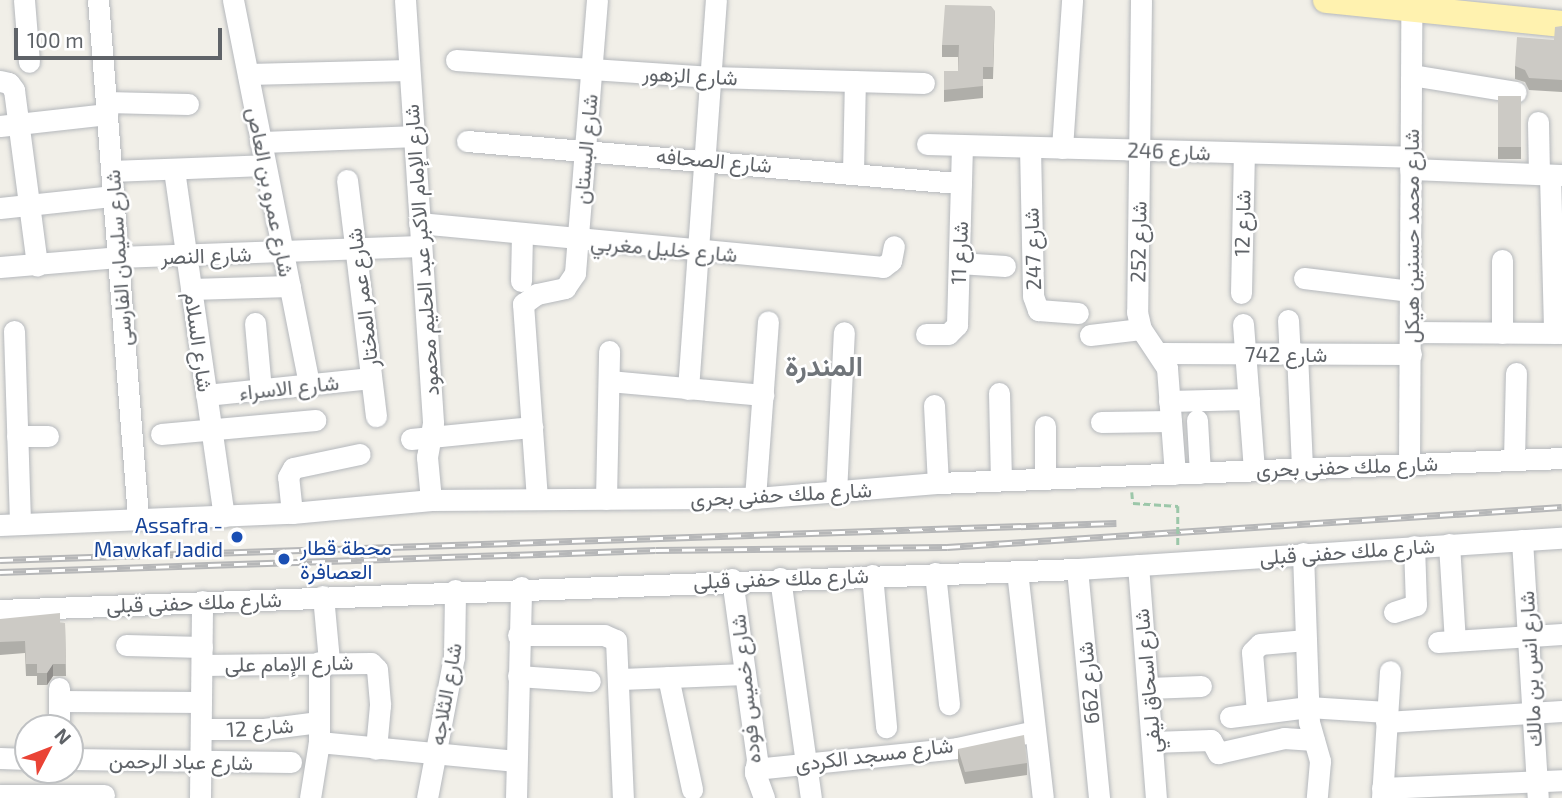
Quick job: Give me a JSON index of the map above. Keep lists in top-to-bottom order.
{
  "streets": {
    "street": [
      "شارع الزهور",
      "شارع البستان",
      "شارع 246",
      "شارع الصحافه",
      "شارع عمرو بن العاص",
      "شارع 12",
      "شارع محمد حسنين هيكل",
      "شارع 252",
      "شارع خليل مغربي",
      "شارع 247",
      "شارع الإمام الاكبر عبد الحليم محمود",
      "شارع 11",
      "شارع النصر",
      "شارع سليمان الفارسى",
      "شارع عمر المختار",
      "شارع السلام",
      "شارع 742",
      "شارع الاسراء",
      "شارع ملك حفنى بحرى",
      "شارع ملك حفنى قبلى",
      "شارع الإمام على",
      "شارع انس بن مالك",
      "شارع اسحاق ليفي",
      "شارع 662",
      "شارع خميس فوده",
      "شارع الثلاجه",
      "شارع مسجد الكردى",
      "شارع عباد الرحمن"
    ]
  },
  "crossings": [
    ["شارع الزهور", "شارع البستان"],
    ["شارع البستان", "شارع الصحافه"],
    ["شارع البستان", "شارع خليل مغربي"],
    ["شارع 246", "شارع 12"],
    ["شارع 246", "شارع محمد حسنين هيكل"],
    ["شارع 246", "شارع 252"],
    ["شارع 246", "شارع 247"],
    ["شارع 246", "شارع 11"],
    ["شارع الصحافه", "شارع 11"],
    ["شارع عمرو بن العاص", "شارع النصر"],
    ["شارع عمرو بن العاص", "شارع الاسراء"],
    ["شارع 12", "شارع الإمام على"],
    ["شارع 12", "شارع الثلاجه"],
    ["شارع محمد حسنين هيكل", "شارع 742"],
    ["شارع محمد حسنين هيكل", "شارع ملك حفنى بحرى"],
    ["شارع خليل مغربي", "شارع الإمام الاكبر عبد الحليم محمود"],
    ["شارع الإمام الاكبر عبد الحليم محمود", "شارع النصر"],
    ["شارع الإمام الاكبر عبد الحليم محمود", "شارع ملك حفنى بحرى"],
    ["شارع النصر", "شارع سليمان الفارسى"],
    ["شارع النصر", "شارع عمر المختار"],
    ["شارع النصر", "شارع السلام"],
    ["شارع سليمان الفارسى", "شارع ملك حفنى بحرى"],
    ["شارع عمر المختار", "شارع الاسراء"],
    ["شارع السلام", "شارع الاسراء"],
    ["شارع السلام", "شارع ملك حفنى بحرى"],
    ["شارع ملك حفنى قبلى", "شارع انس بن مالك"],
    ["شارع ملك حفنى قبلى", "شارع اسحاق ليفي"],
    ["شارع ملك حفنى قبلى", "شارع 662"],
    ["شارع ملك حفنى قبلى", "شارع خميس فوده"],
    ["شارع ملك حفنى قبلى", "شارع الثلاجه"],
    ["شارع خميس فوده", "شارع مسجد الكردى"]
  ],
  "districts": ["المندرة"],
  "places": ["Assafra - Mawkaf Jadid", "محطة قطار العصافرة"],
  "scale_bar": "100 m",
  "north": "top right"
}
